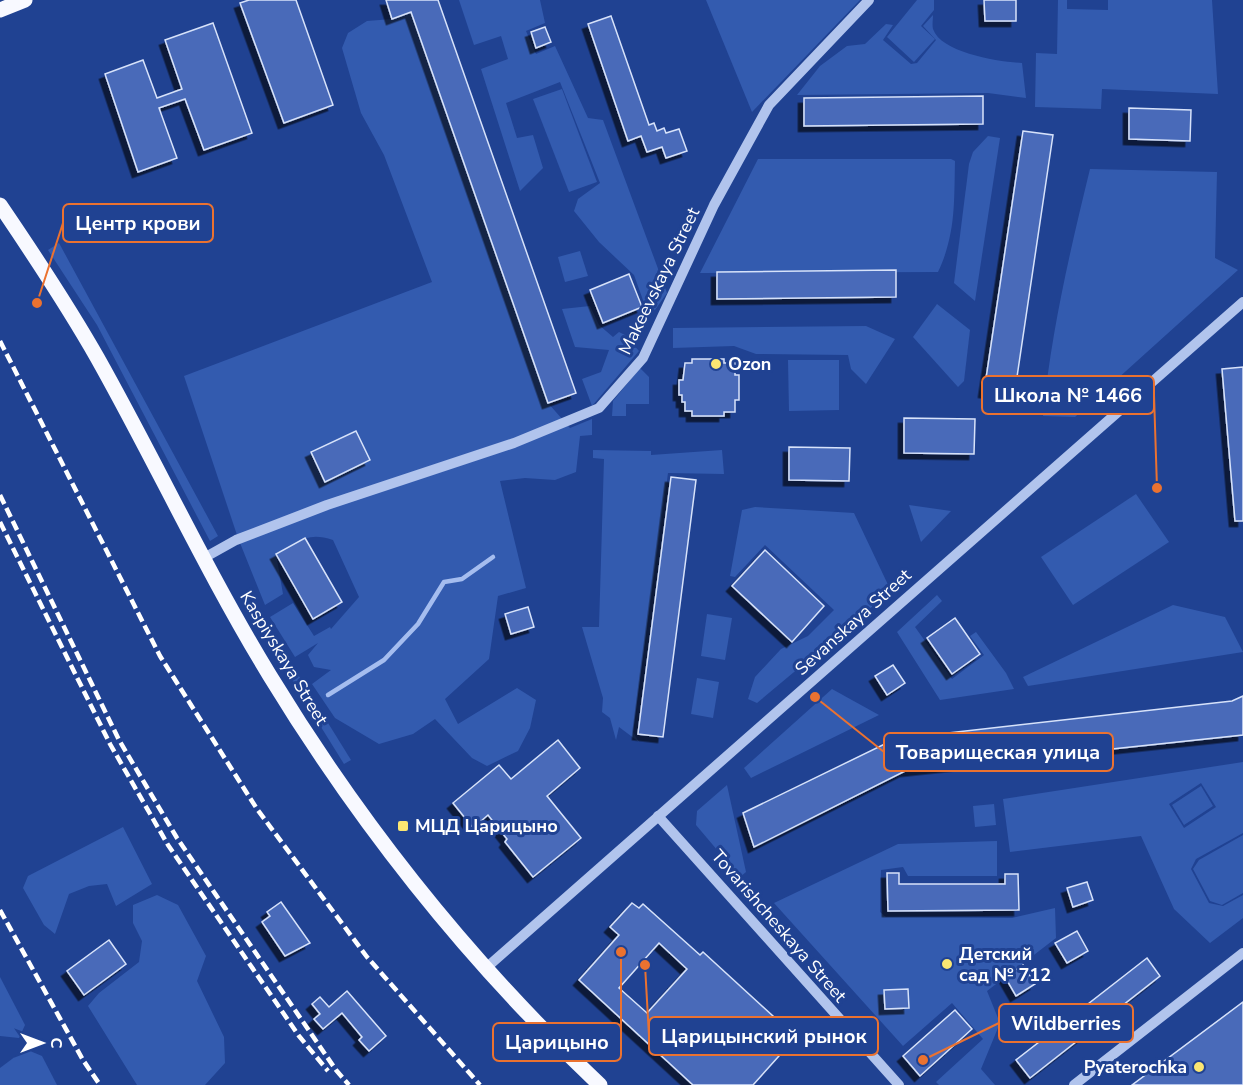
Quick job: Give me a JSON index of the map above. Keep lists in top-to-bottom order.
{
  "streets": {
    "main road": ["Kaspiyskaya Street"],
    "street": ["Makeevskaya Street", "Sevanskaya Street", "Tovarishcheskaya Street"]
  },
  "crossings": [
    ["Makeevskaya Street", "Kaspiyskaya Street"],
    ["Sevanskaya Street", "Kaspiyskaya Street"],
    ["Sevanskaya Street", "Tovarishcheskaya Street"]
  ],
  "places": {
    "other": [
      "Центр крови",
      "Ozon",
      "Школа № 1466",
      "Товарищеская улица",
      "Царицыно",
      "Детский сад № 712",
      "Царицынский рынок",
      "Wildberries",
      "Pyaterochka"
    ],
    "transit": ["МЦД Царицыно"]
  },
  "north": "right"
}
